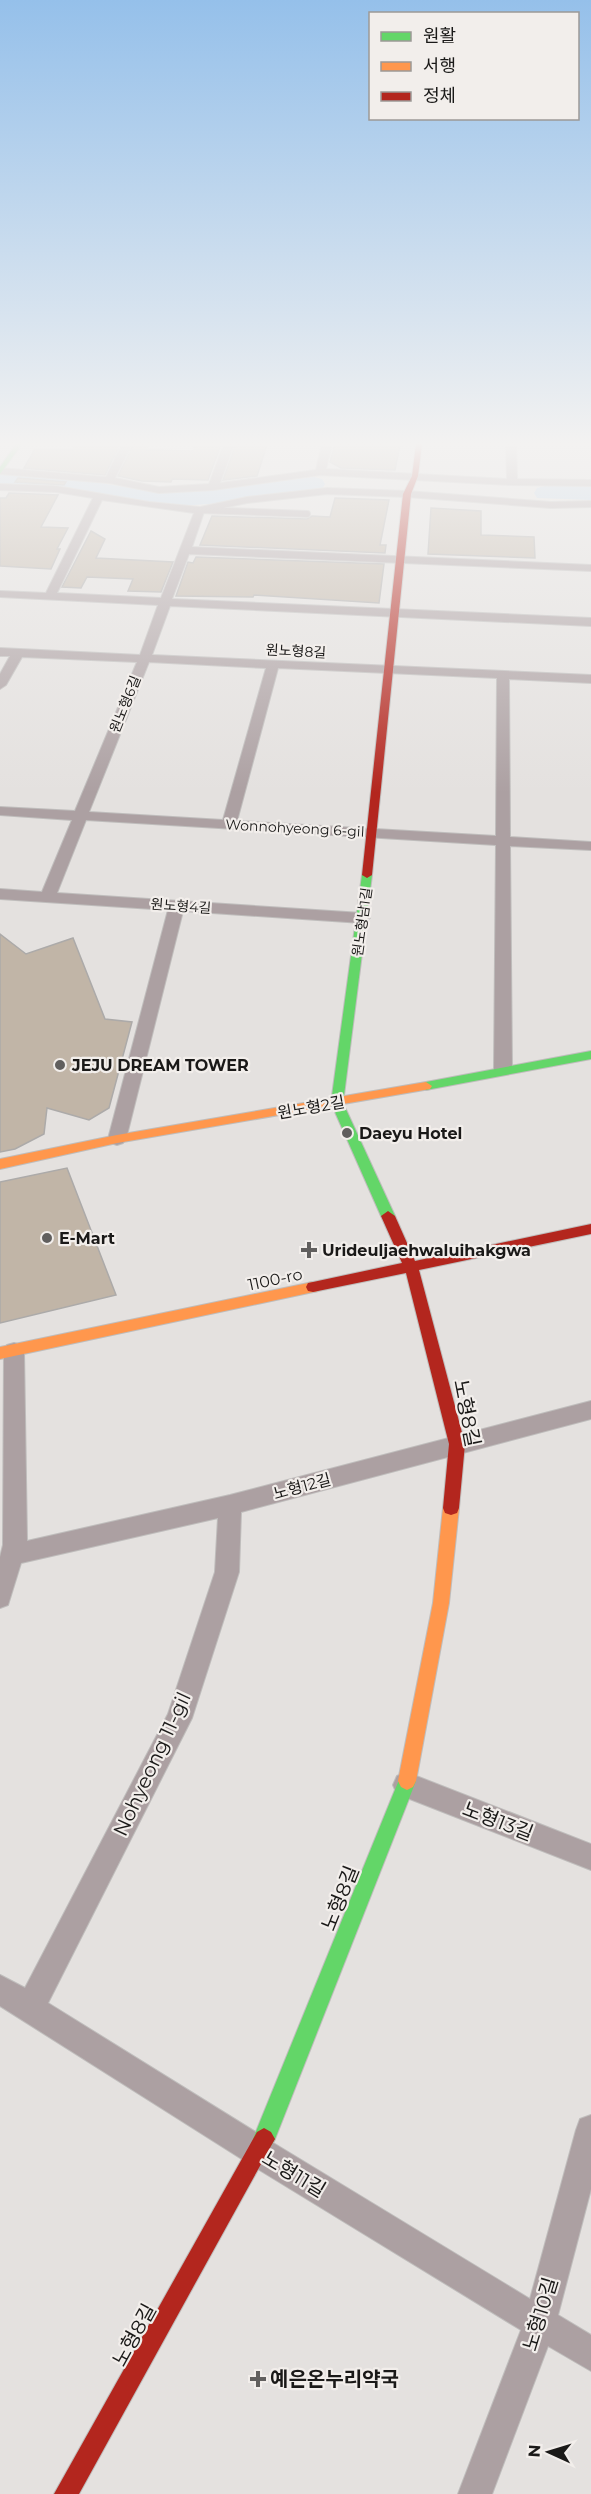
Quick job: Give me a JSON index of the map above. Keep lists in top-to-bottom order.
{
  "streets": {
    "street": [
      "원노형8길",
      "원노형6길",
      "Wonnohyeong 6-gil",
      "원노형4길",
      "원노형남1길",
      "원노형2길",
      "1100-ro",
      "노형8길",
      "노형12길",
      "Nohyeong 11-gil",
      "노형13길",
      "노형11길",
      "노형10길"
    ]
  },
  "crossings": [
    ["원노형8길", "원노형6길"],
    ["원노형8길", "원노형남1길"],
    ["원노형6길", "Wonnohyeong 6-gil"],
    ["원노형6길", "원노형4길"],
    ["Wonnohyeong 6-gil", "원노형남1길"],
    ["원노형4길", "원노형남1길"],
    ["원노형남1길", "원노형2길"],
    ["1100-ro", "노형8길"],
    ["노형8길", "노형12길"],
    ["노형8길", "노형13길"],
    ["노형8길", "노형11길"],
    ["노형12길", "Nohyeong 11-gil"],
    ["Nohyeong 11-gil", "노형11길"],
    ["노형11길", "노형10길"]
  ],
  "places": {
    "other": ["JEJU DREAM TOWER", "Daeyu Hotel", "E-Mart"],
    "health": ["Urideuljaehwaluihakgwa", "예은온누리약국"]
  },
  "legend": ["원활", "서행", "정체"],
  "north": "left"
}
